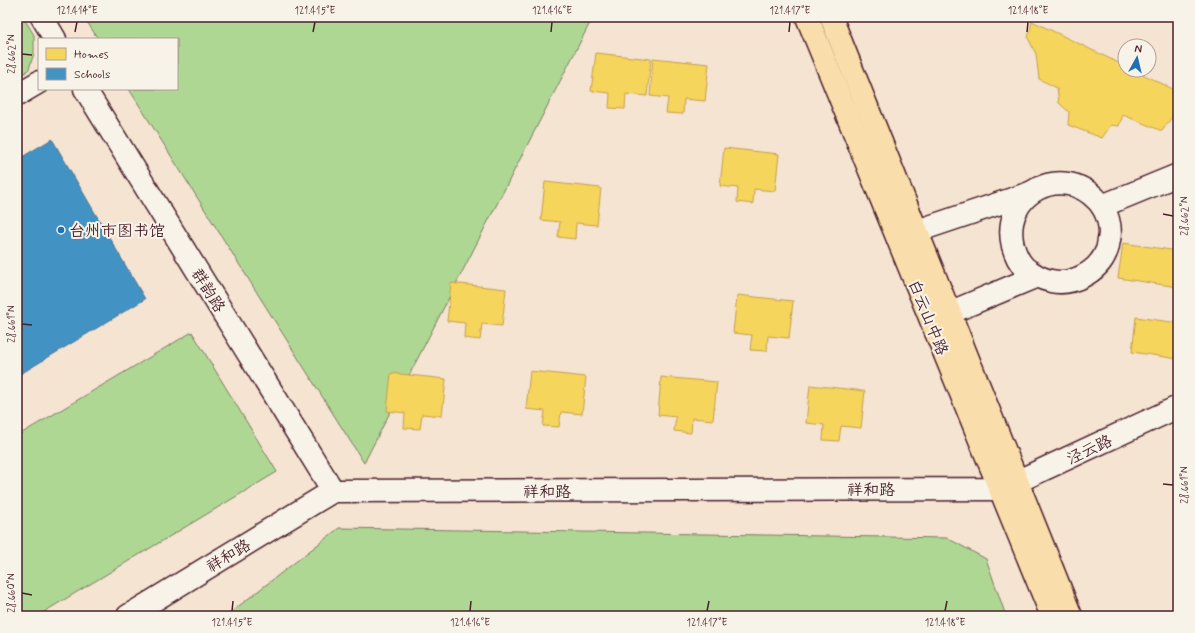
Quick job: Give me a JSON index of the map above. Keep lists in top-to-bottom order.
{
  "streets": {
    "main road": ["白云山中路"],
    "street": ["群韵路", "泾云路", "祥和路"]
  },
  "crossings": [
    ["群韵路", "祥和路"],
    ["白云山中路", "泾云路"],
    ["白云山中路", "祥和路"],
    ["泾云路", "祥和路"]
  ],
  "places": ["台州市图书馆"],
  "legend": ["Homes", "Schools"],
  "north": "top",
  "coordinates": [
    "121.414°E",
    "121.415°E",
    "121.416°E",
    "121.417°E",
    "121.418°E",
    "28.662°N",
    "28.661°N",
    "28.660°N"
  ]
}
